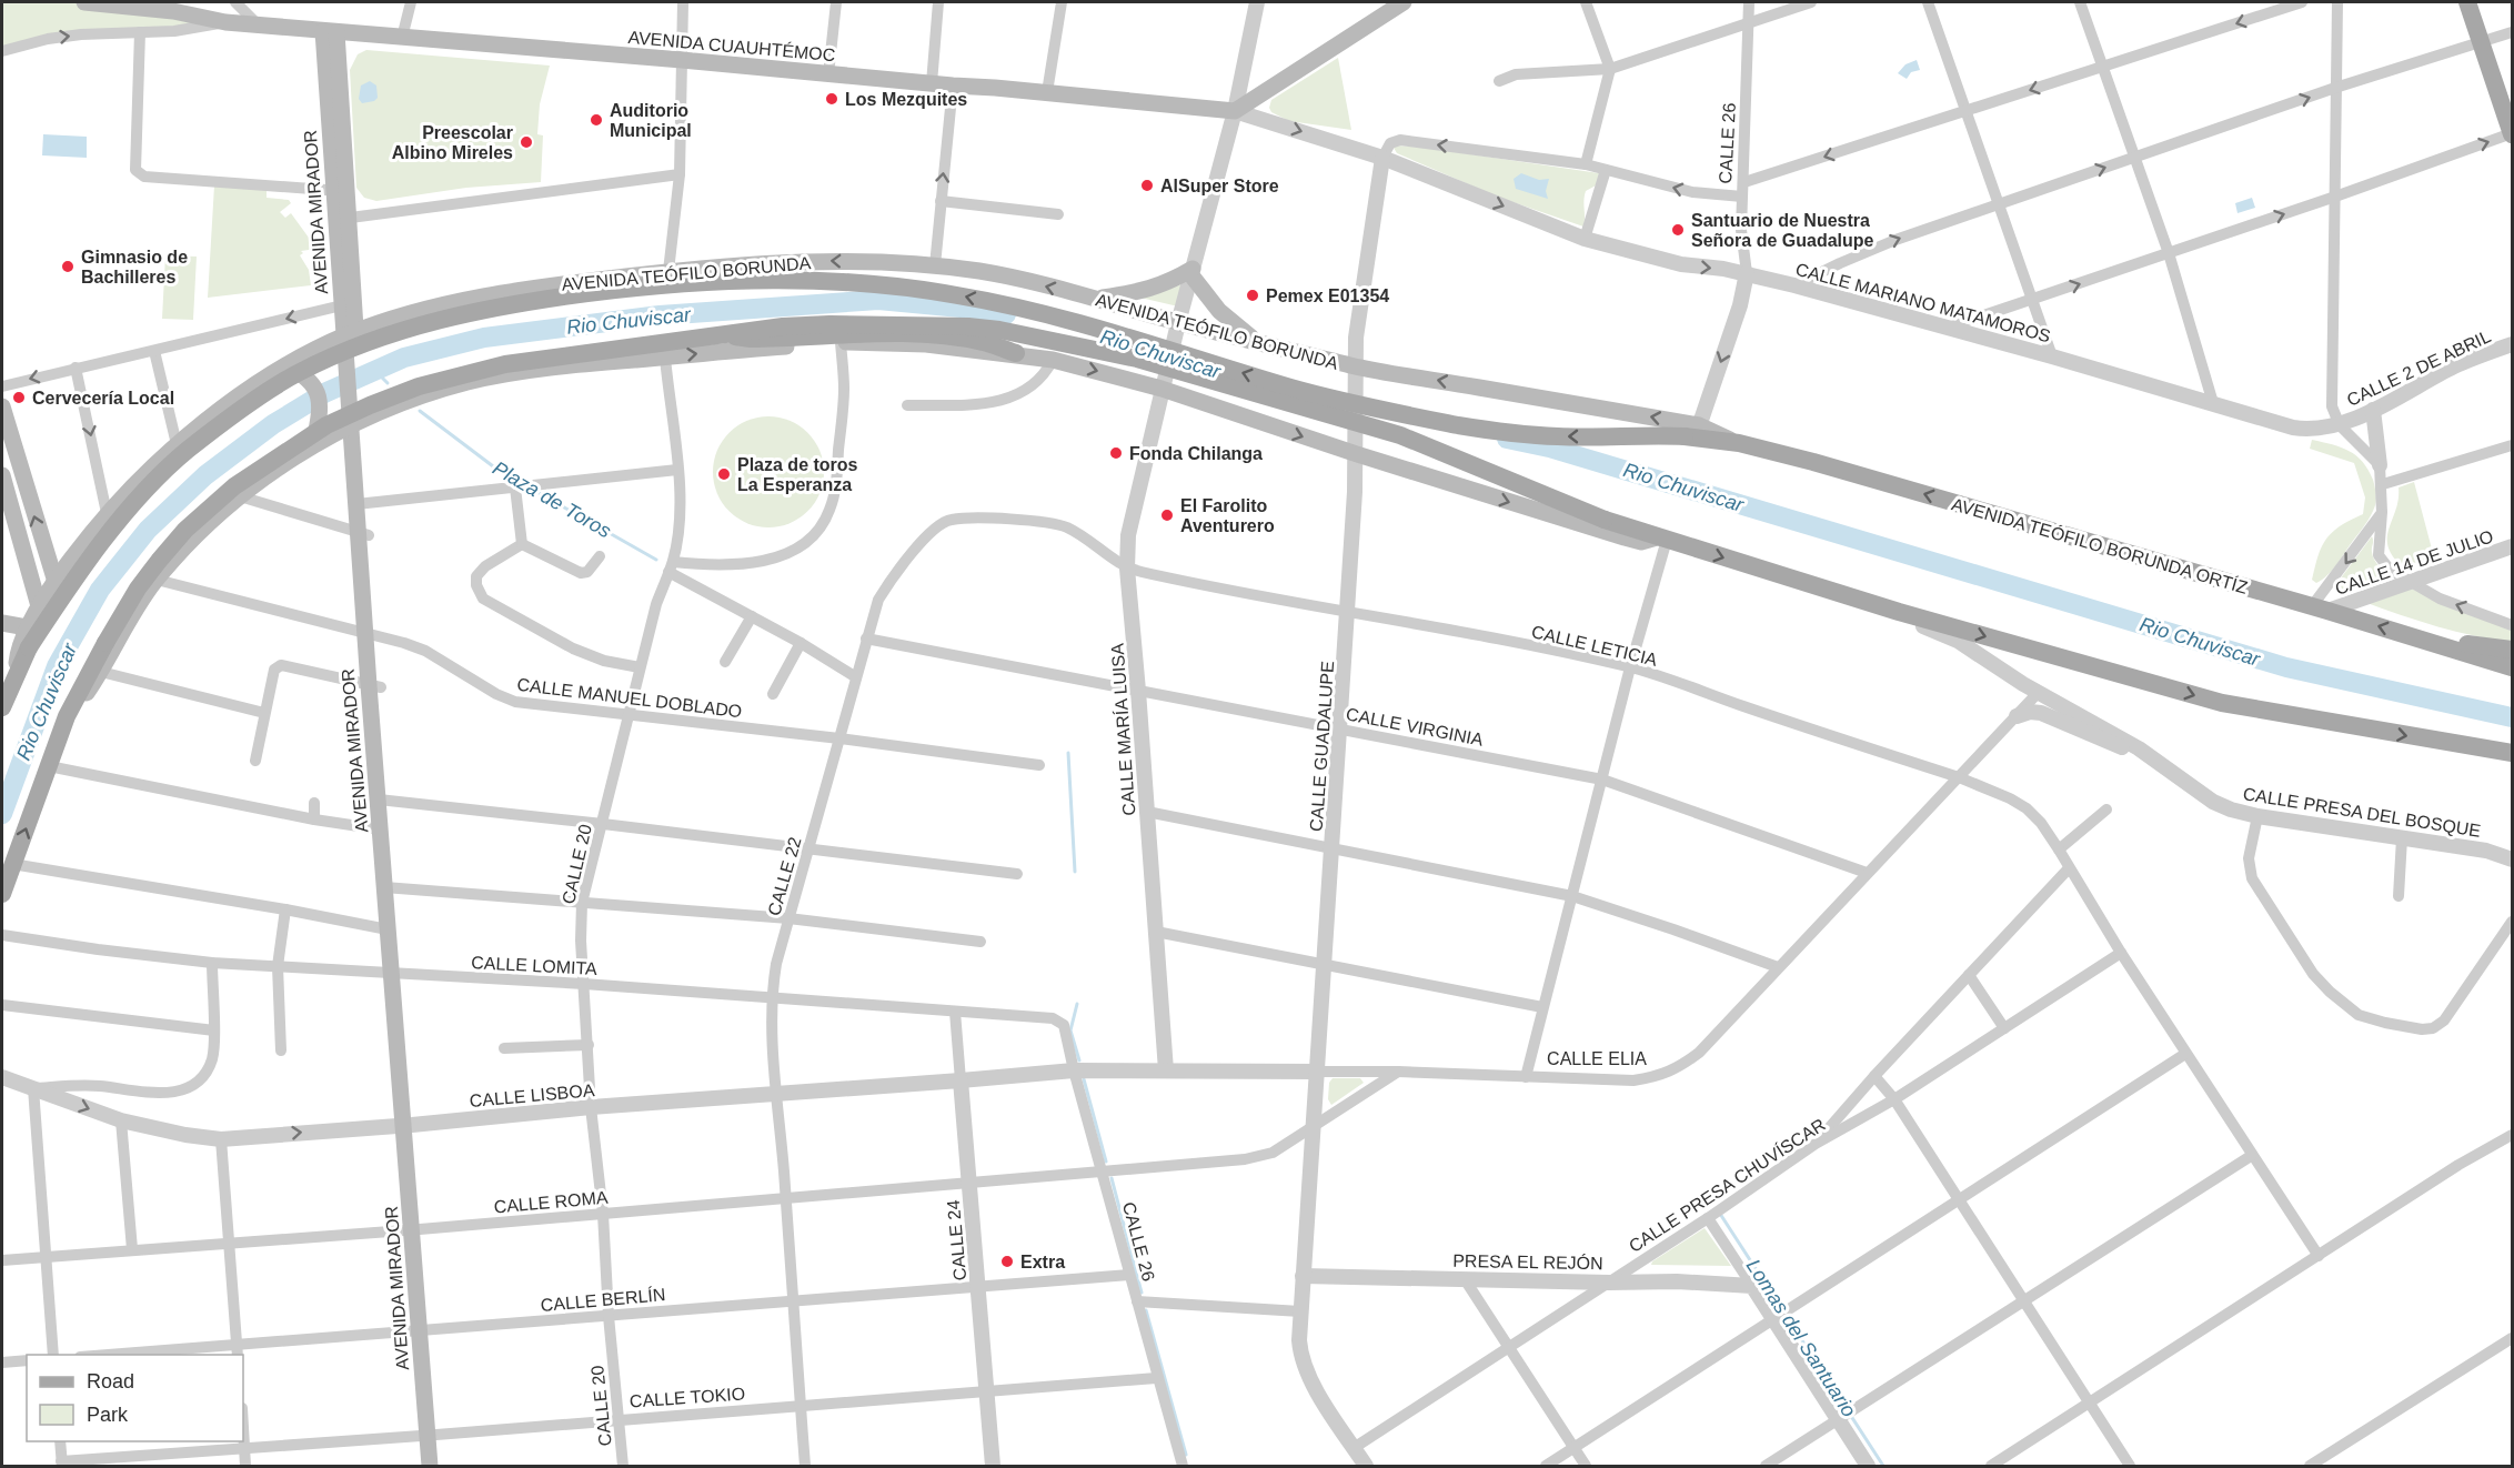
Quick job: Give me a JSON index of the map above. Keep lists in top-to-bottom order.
{
  "streets": {
    "main road": [
      "AVENIDA CUAUHTÉMOC",
      "AVENIDA MIRADOR",
      "AVENIDA TEÓFILO BORUNDA",
      "AVENIDA TEÓFILO BORUNDA ORTÍZ"
    ],
    "street": [
      "CALLE 26",
      "CALLE MARIANO MATAMOROS",
      "CALLE 2 DE ABRIL",
      "CALLE 14 DE JULIO",
      "CALLE LETICIA",
      "CALLE MANUEL DOBLADO",
      "CALLE VIRGINIA",
      "CALLE MARÍA LUISA",
      "CALLE GUADALUPE",
      "CALLE PRESA DEL BOSQUE",
      "CALLE 20",
      "CALLE 22",
      "CALLE LOMITA",
      "CALLE ELIA",
      "CALLE LISBOA",
      "CALLE PRESA CHUVÍSCAR",
      "CALLE ROMA",
      "CALLE 24",
      "PRESA EL REJÓN",
      "CALLE BERLÍN",
      "CALLE TOKIO"
    ]
  },
  "crossings": [
    ["AVENIDA CUAUHTÉMOC", "AVENIDA MIRADOR"],
    ["AVENIDA CUAUHTÉMOC", "CALLE MARIANO MATAMOROS"],
    ["AVENIDA CUAUHTÉMOC", "CALLE MARÍA LUISA"],
    ["CALLE 26", "AVENIDA TEÓFILO BORUNDA"],
    ["CALLE 26", "CALLE MARIANO MATAMOROS"],
    ["CALLE 26", "AVENIDA TEÓFILO BORUNDA ORTÍZ"],
    ["CALLE 26", "CALLE LOMITA"],
    ["CALLE 26", "CALLE ELIA"],
    ["CALLE 26", "CALLE LISBOA"],
    ["CALLE 26", "CALLE ROMA"],
    ["CALLE 26", "CALLE BERLÍN"],
    ["CALLE 26", "CALLE TOKIO"],
    ["AVENIDA MIRADOR", "AVENIDA TEÓFILO BORUNDA"],
    ["AVENIDA MIRADOR", "CALLE MANUEL DOBLADO"],
    ["AVENIDA MIRADOR", "CALLE LOMITA"],
    ["AVENIDA MIRADOR", "CALLE LISBOA"],
    ["AVENIDA MIRADOR", "CALLE ROMA"],
    ["AVENIDA MIRADOR", "CALLE BERLÍN"],
    ["AVENIDA MIRADOR", "CALLE TOKIO"],
    ["AVENIDA TEÓFILO BORUNDA", "AVENIDA TEÓFILO BORUNDA ORTÍZ"],
    ["AVENIDA TEÓFILO BORUNDA", "CALLE MARÍA LUISA"],
    ["AVENIDA TEÓFILO BORUNDA", "CALLE GUADALUPE"],
    ["CALLE MARIANO MATAMOROS", "CALLE 2 DE ABRIL"],
    ["CALLE MARIANO MATAMOROS", "CALLE MARÍA LUISA"],
    ["CALLE MARIANO MATAMOROS", "CALLE GUADALUPE"],
    ["AVENIDA TEÓFILO BORUNDA ORTÍZ", "CALLE 14 DE JULIO"],
    ["CALLE LETICIA", "CALLE MARÍA LUISA"],
    ["CALLE LETICIA", "CALLE GUADALUPE"],
    ["CALLE LETICIA", "CALLE 22"],
    ["CALLE LETICIA", "CALLE ELIA"],
    ["CALLE LETICIA", "CALLE PRESA CHUVÍSCAR"],
    ["CALLE MANUEL DOBLADO", "CALLE 20"],
    ["CALLE MANUEL DOBLADO", "CALLE 22"],
    ["CALLE VIRGINIA", "CALLE MARÍA LUISA"],
    ["CALLE VIRGINIA", "CALLE GUADALUPE"],
    ["CALLE VIRGINIA", "CALLE 22"],
    ["CALLE VIRGINIA", "CALLE ELIA"],
    ["CALLE MARÍA LUISA", "CALLE 22"],
    ["CALLE MARÍA LUISA", "CALLE ELIA"],
    ["CALLE GUADALUPE", "CALLE ELIA"],
    ["CALLE GUADALUPE", "CALLE PRESA CHUVÍSCAR"],
    ["CALLE GUADALUPE", "CALLE ROMA"],
    ["CALLE GUADALUPE", "PRESA EL REJÓN"],
    ["CALLE PRESA DEL BOSQUE", "CALLE ELIA"],
    ["CALLE 20", "CALLE LOMITA"],
    ["CALLE 20", "CALLE LISBOA"],
    ["CALLE 20", "CALLE ROMA"],
    ["CALLE 20", "CALLE BERLÍN"],
    ["CALLE 20", "CALLE TOKIO"],
    ["CALLE 22", "CALLE LOMITA"],
    ["CALLE 22", "CALLE LISBOA"],
    ["CALLE 22", "CALLE ROMA"],
    ["CALLE 22", "CALLE BERLÍN"],
    ["CALLE 22", "CALLE TOKIO"],
    ["CALLE LOMITA", "CALLE 24"],
    ["CALLE ELIA", "CALLE LISBOA"],
    ["CALLE ELIA", "CALLE ROMA"],
    ["CALLE LISBOA", "CALLE 24"],
    ["CALLE PRESA CHUVÍSCAR", "PRESA EL REJÓN"],
    ["CALLE ROMA", "CALLE 24"],
    ["CALLE 24", "CALLE BERLÍN"],
    ["CALLE 24", "CALLE TOKIO"]
  ],
  "water": ["Rio Chuviscar", "Plaza de Toros", "Lomas del Santuario"],
  "places": [
    "Los Mezquites",
    "Auditorio Municipal",
    "Preescolar Albino Mireles",
    "AlSuper Store",
    "Santuario de Nuestra Señora de Guadalupe",
    "Gimnasio de Bachilleres",
    "Pemex E01354",
    "Cervecería Local",
    "Fonda Chilanga",
    "Plaza de toros La Esperanza",
    "El Farolito Aventurero",
    "Extra"
  ],
  "legend": ["Road", "Park"]
}
